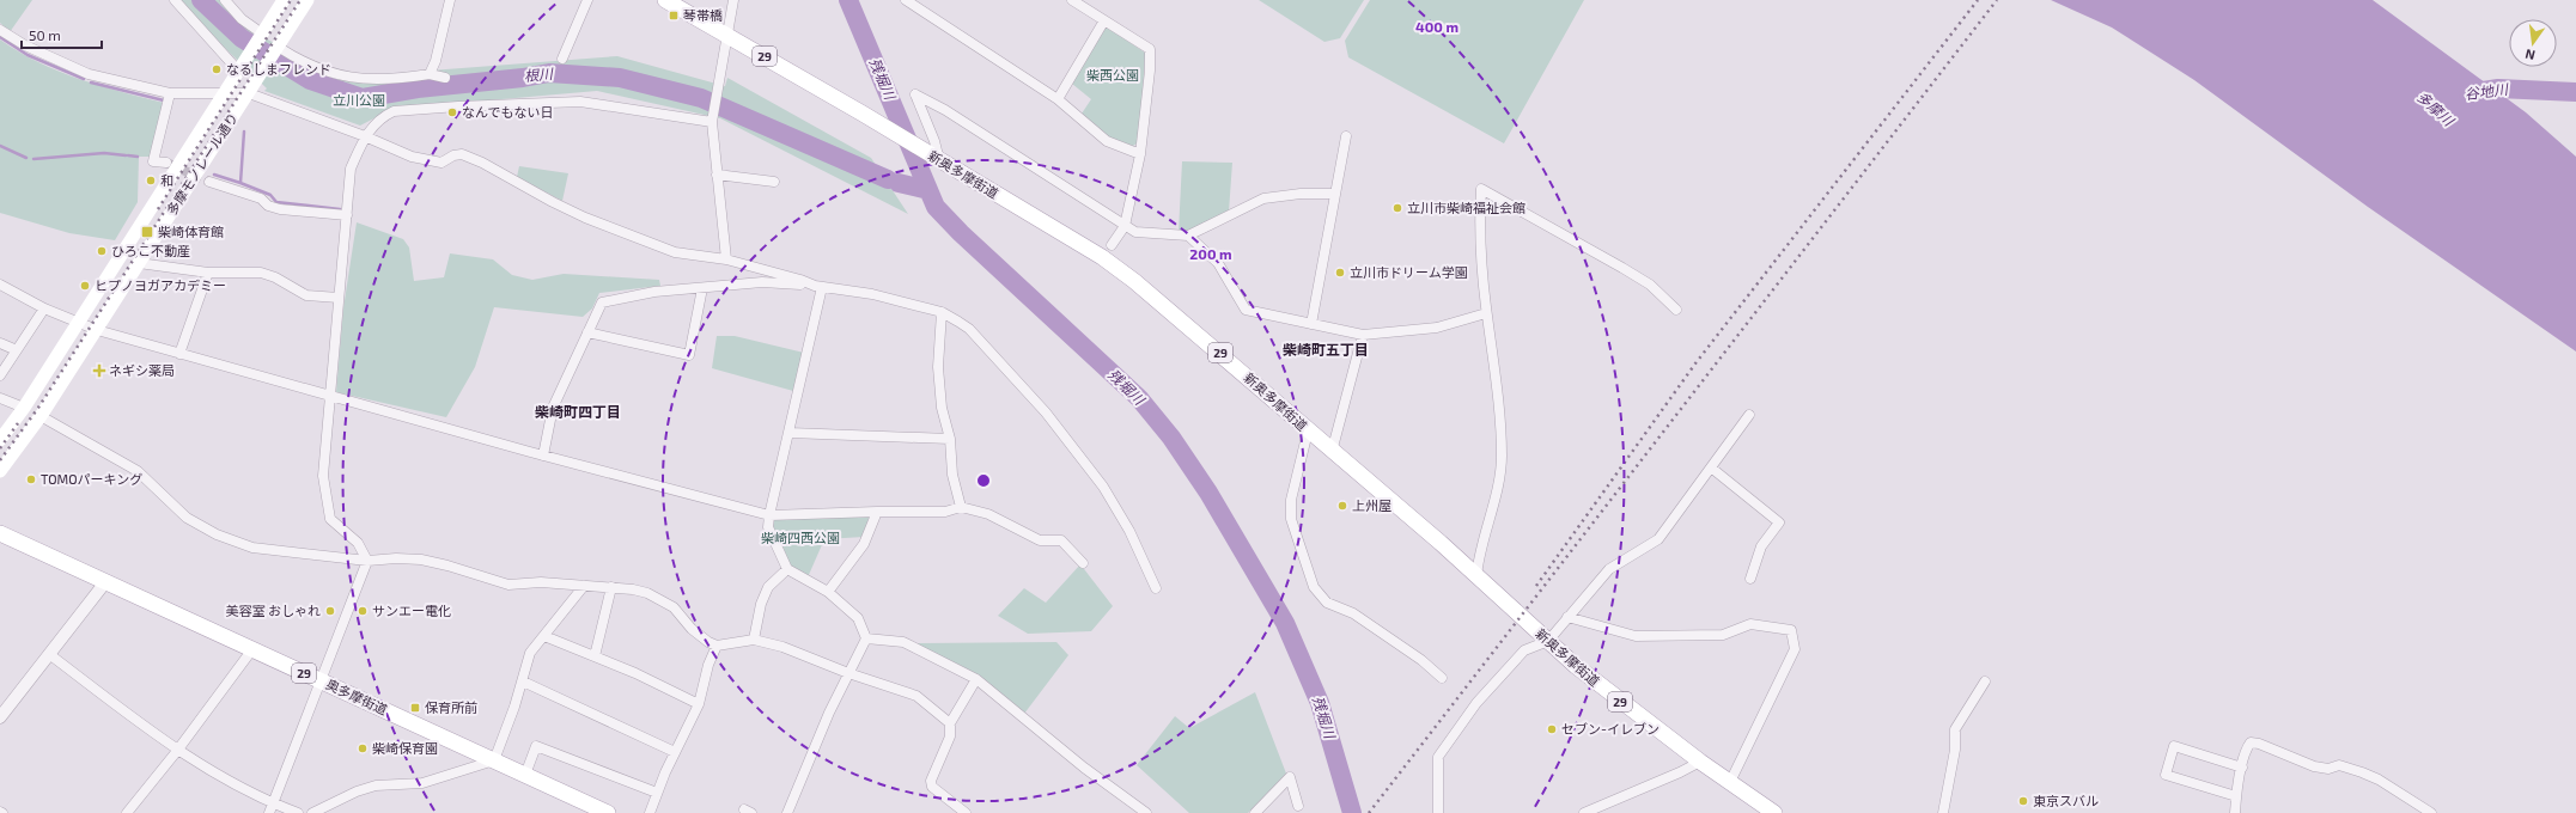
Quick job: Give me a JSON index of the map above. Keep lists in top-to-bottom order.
{
  "streets": {
    "main road": [
      "29",
      "多摩モノレール通り",
      "新奥多摩街道",
      "奥多摩街道"
    ]
  },
  "districts": ["柴崎町五丁目", "柴崎町四丁目"],
  "water": [
    "根川",
    "残堀川",
    "谷地川",
    "多摩川"
  ],
  "parks": ["柴西公園", "立川公園", "柴崎四西公園"],
  "places": {
    "transit": ["琴帯橋", "柴崎体育館", "保育所前"],
    "other": [
      "なるしまフレンド",
      "なんでもない日",
      "和",
      "立川市柴崎福祉会館",
      "ひろこ不動産",
      "立川市ドリーム学園",
      "ヒプノヨガアカデミー",
      "TOMOパーキング",
      "上州屋",
      "美容室 おしゃれ",
      "サンエー電化",
      "セブン-イレブン",
      "柴崎保育園",
      "東京スバル"
    ],
    "health": ["ネギシ薬局"]
  },
  "scale_bar": "50 m",
  "north": "bottom",
  "rings": ["400 m", "200 m"]
}
